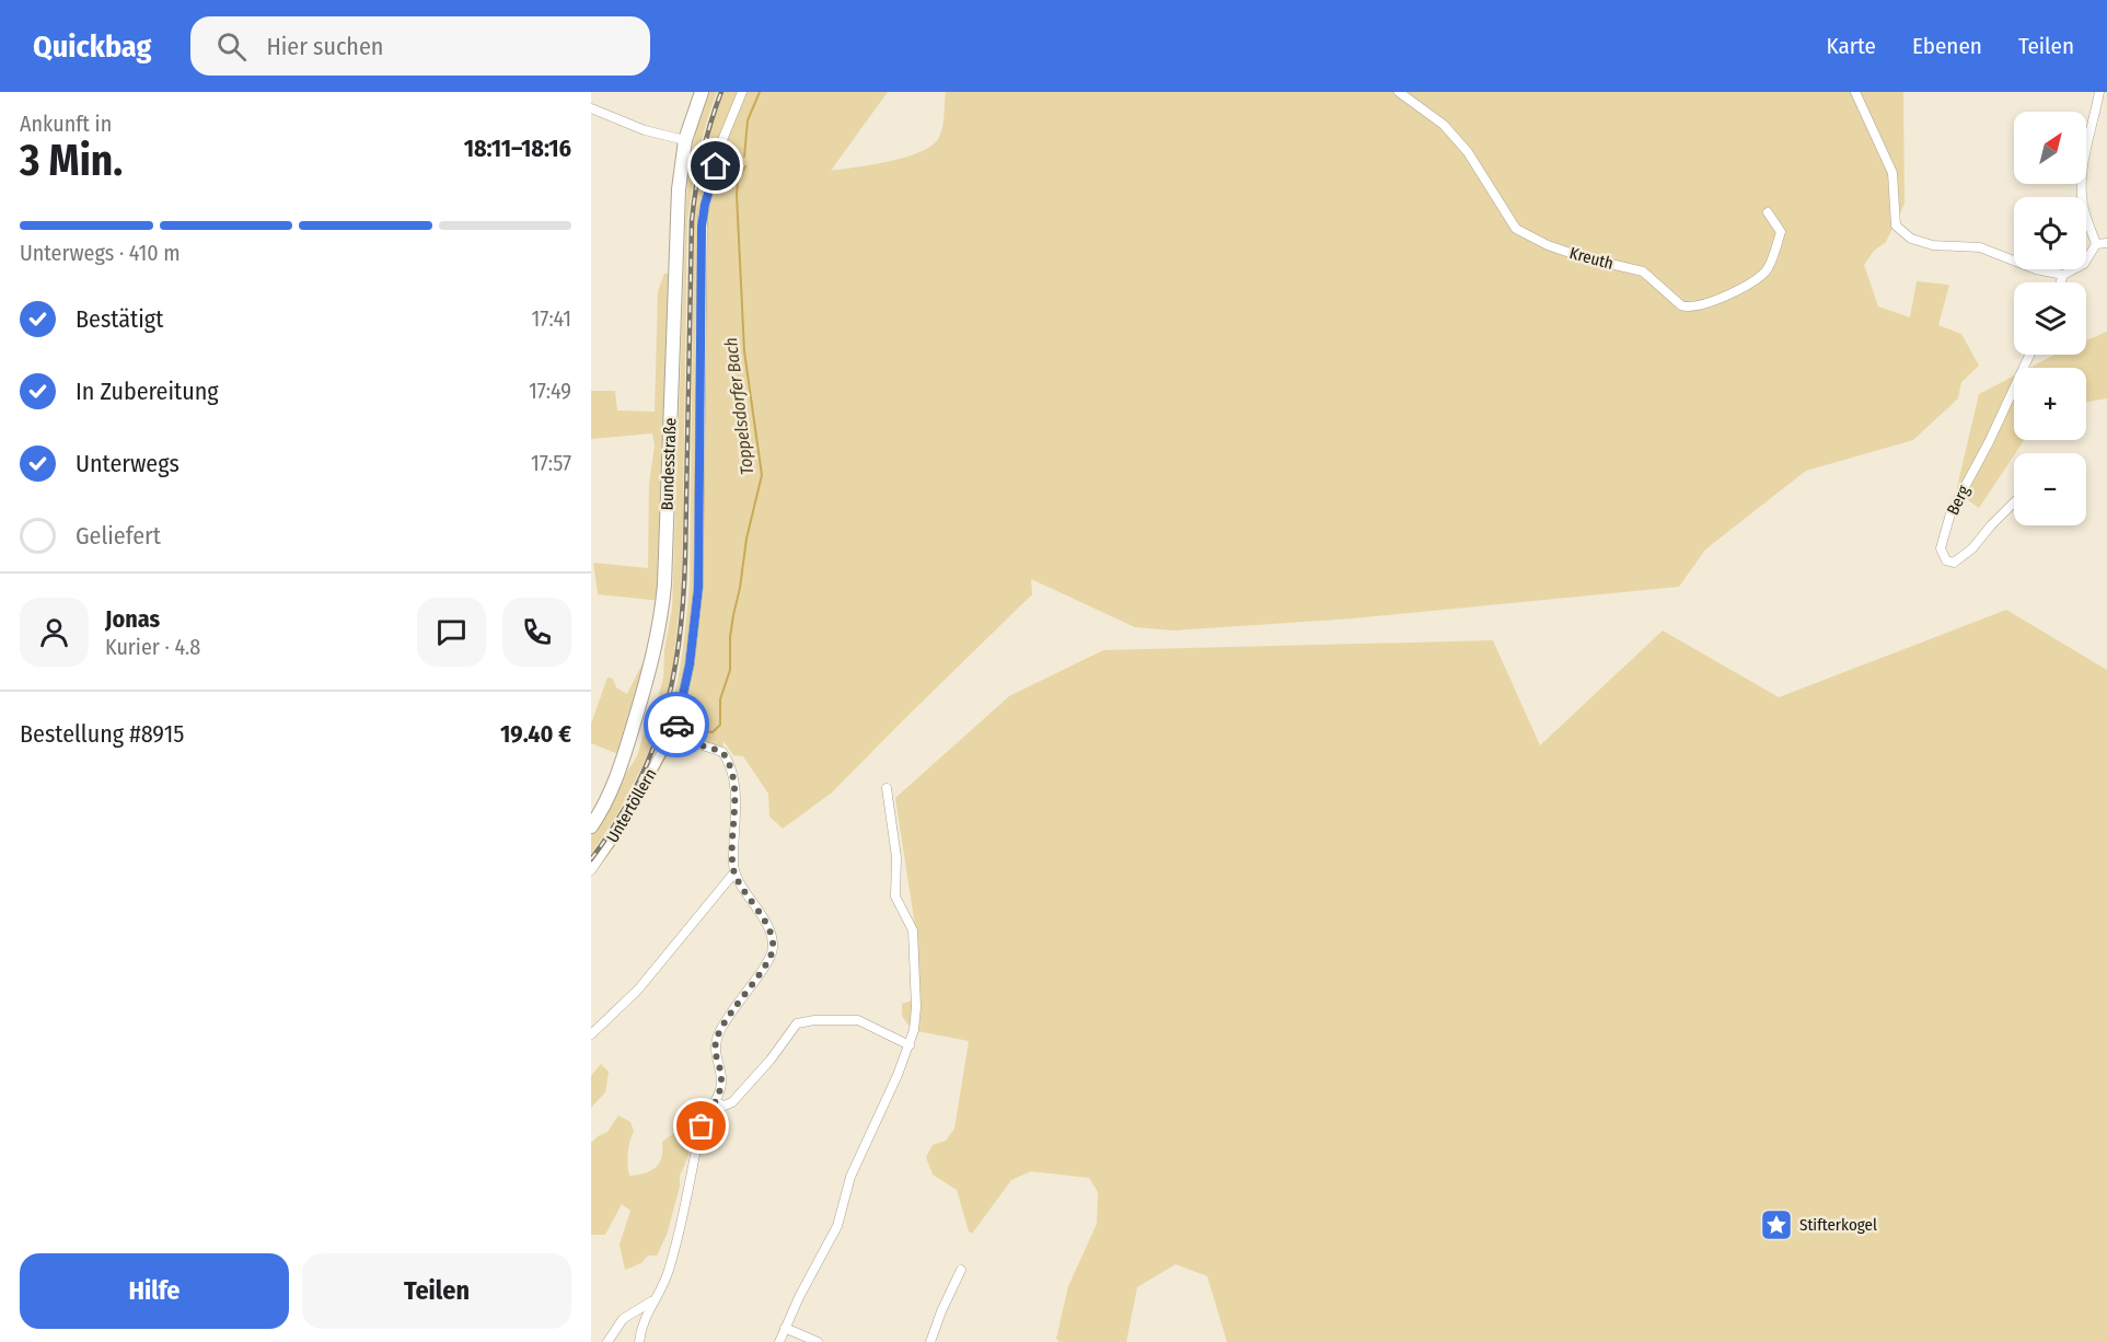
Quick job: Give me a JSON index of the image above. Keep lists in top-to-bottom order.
{
  "streets": {
    "main road": ["Bundesstraße"],
    "street": ["Kreuth", "Berg", "Untertöllern"]
  },
  "water": ["Toppelsdorfer Bach"],
  "places": {
    "place": ["Stifterkogel"]
  },
  "north": "top right",
  "page": {
    "header": "Quickbag",
    "search": "Hier suchen",
    "nav": ["Karte", "Ebenen", "Teilen"],
    "heading": ["3 Min.", "Ankunft in", "18:11–18:16"],
    "panel": [
      "Jonas",
      "Kurier · 4.8",
      "Bestellung #8915",
      "19.40 €"
    ],
    "map_buttons": ["+", "−"],
    "bar": "Unterwegs · 410 m",
    "list": [
      ["Bestätigt", "17:41"],
      ["In Zubereitung", "17:49"],
      ["Unterwegs", "17:57"],
      "Geliefert"
    ],
    "buttons": ["Hilfe", "Teilen"]
  }
}
